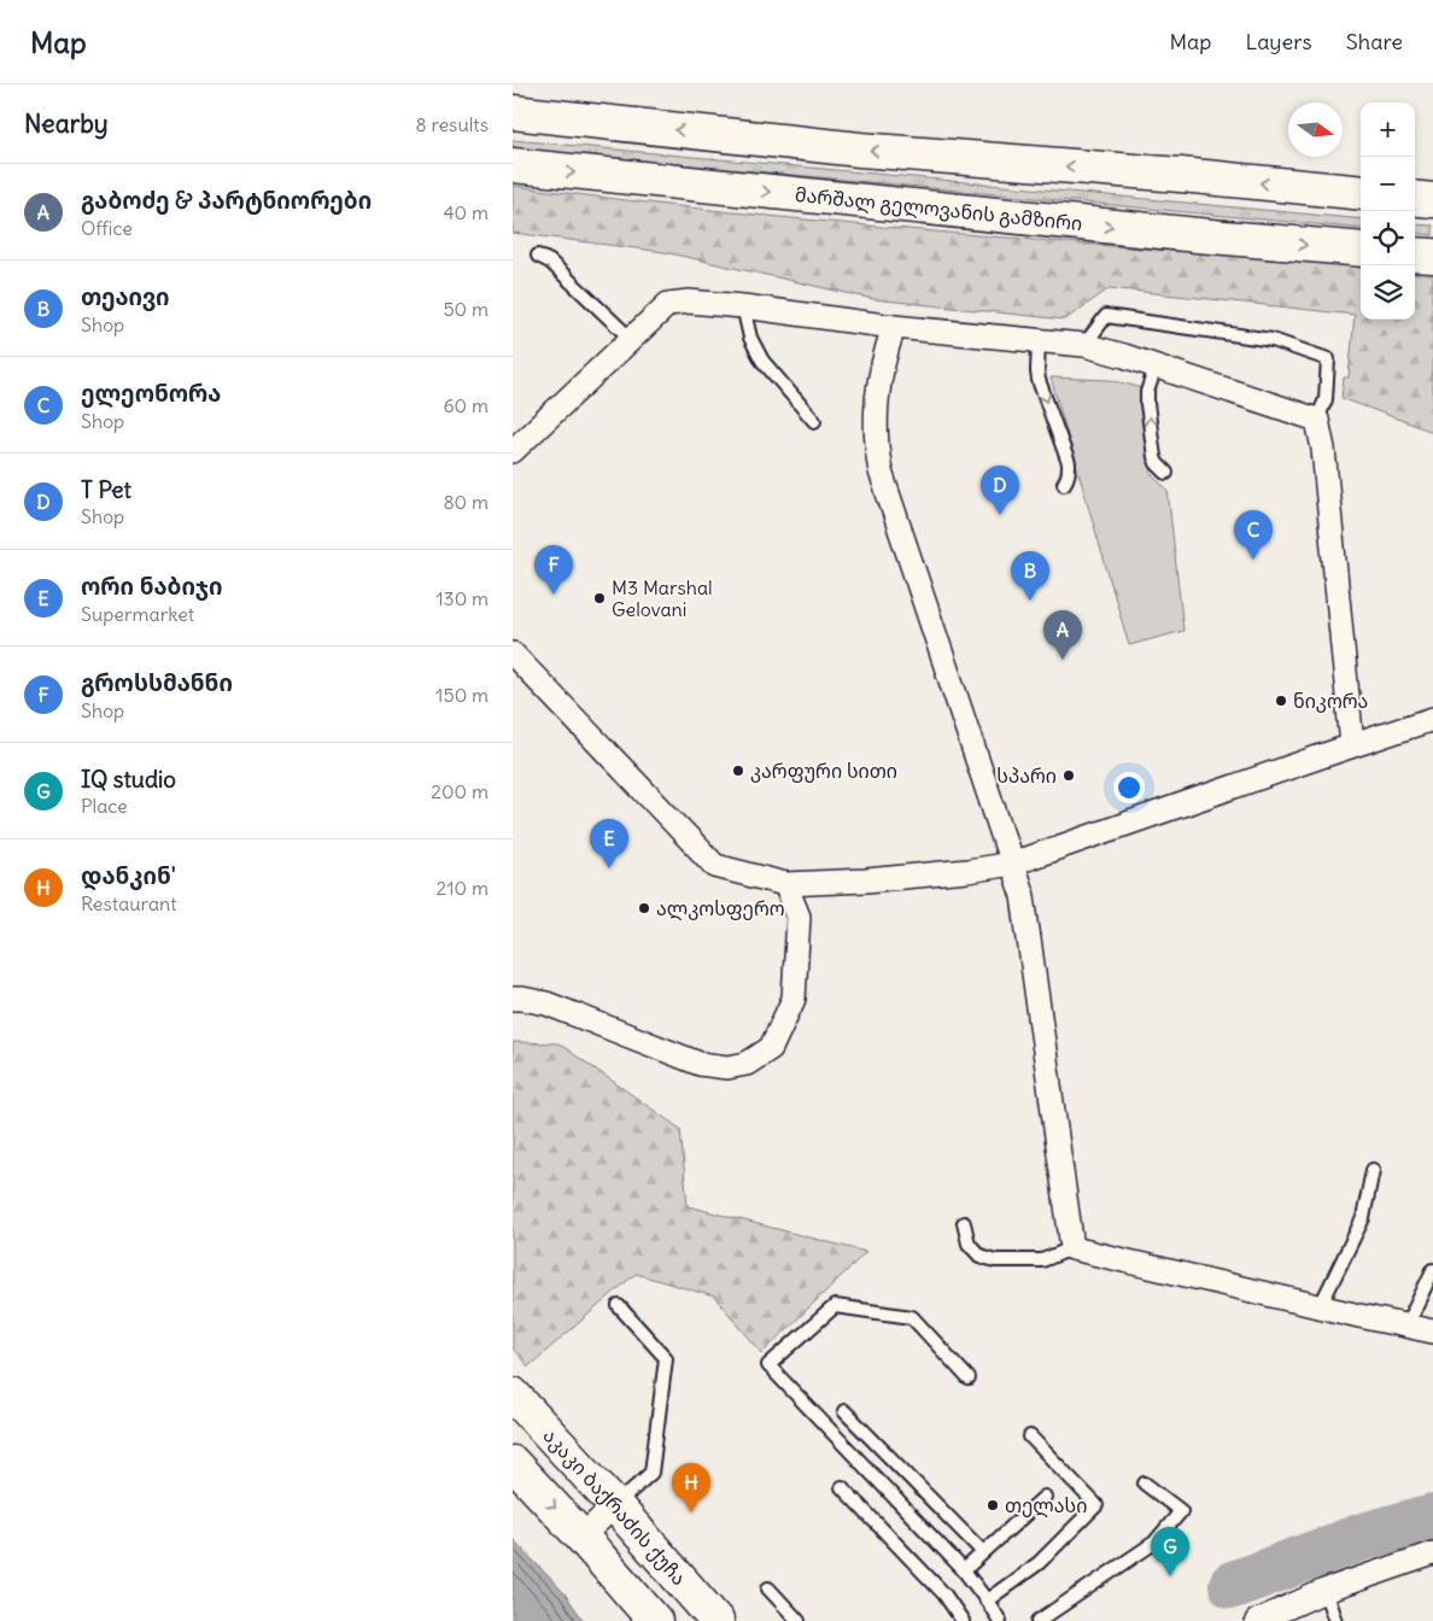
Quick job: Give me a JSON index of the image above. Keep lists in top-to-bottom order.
{
  "streets": {
    "main road": ["მარშალ გელოვანის გამზირი", "აკაკი ბაქრაძის ქუჩა"]
  },
  "places": [
    "M3 Marshal Gelovani",
    "ნიკორა",
    "კარფური სითი",
    "სპარი",
    "ალკოსფერო",
    "თელასი"
  ],
  "north": "right",
  "page": {
    "header": "Map",
    "nav": ["Map", "Layers", "Share"],
    "heading": ["Nearby", "8 results"],
    "map_buttons": ["+", "−"],
    "list": [
      {
        "mark": "A",
        "name": "გაბოძე & პარტნიორები",
        "note": "Office",
        "value": "40 m"
      },
      {
        "mark": "B",
        "name": "თეაივი",
        "note": "Shop",
        "value": "50 m"
      },
      {
        "mark": "C",
        "name": "ელეონორა",
        "note": "Shop",
        "value": "60 m"
      },
      {
        "mark": "D",
        "name": "T Pet",
        "note": "Shop",
        "value": "80 m"
      },
      {
        "mark": "E",
        "name": "ორი ნაბიჯი",
        "note": "Supermarket",
        "value": "130 m"
      },
      {
        "mark": "F",
        "name": "გროსსმანნი",
        "note": "Shop",
        "value": "150 m"
      },
      {
        "mark": "G",
        "name": "IQ studio",
        "note": "Place",
        "value": "200 m"
      },
      {
        "mark": "H",
        "name": "დანკინ'",
        "note": "Restaurant",
        "value": "210 m"
      }
    ],
    "pins": [
      "D",
      "C",
      "F",
      "B",
      "A",
      "E",
      "H",
      "G"
    ]
  }
}
